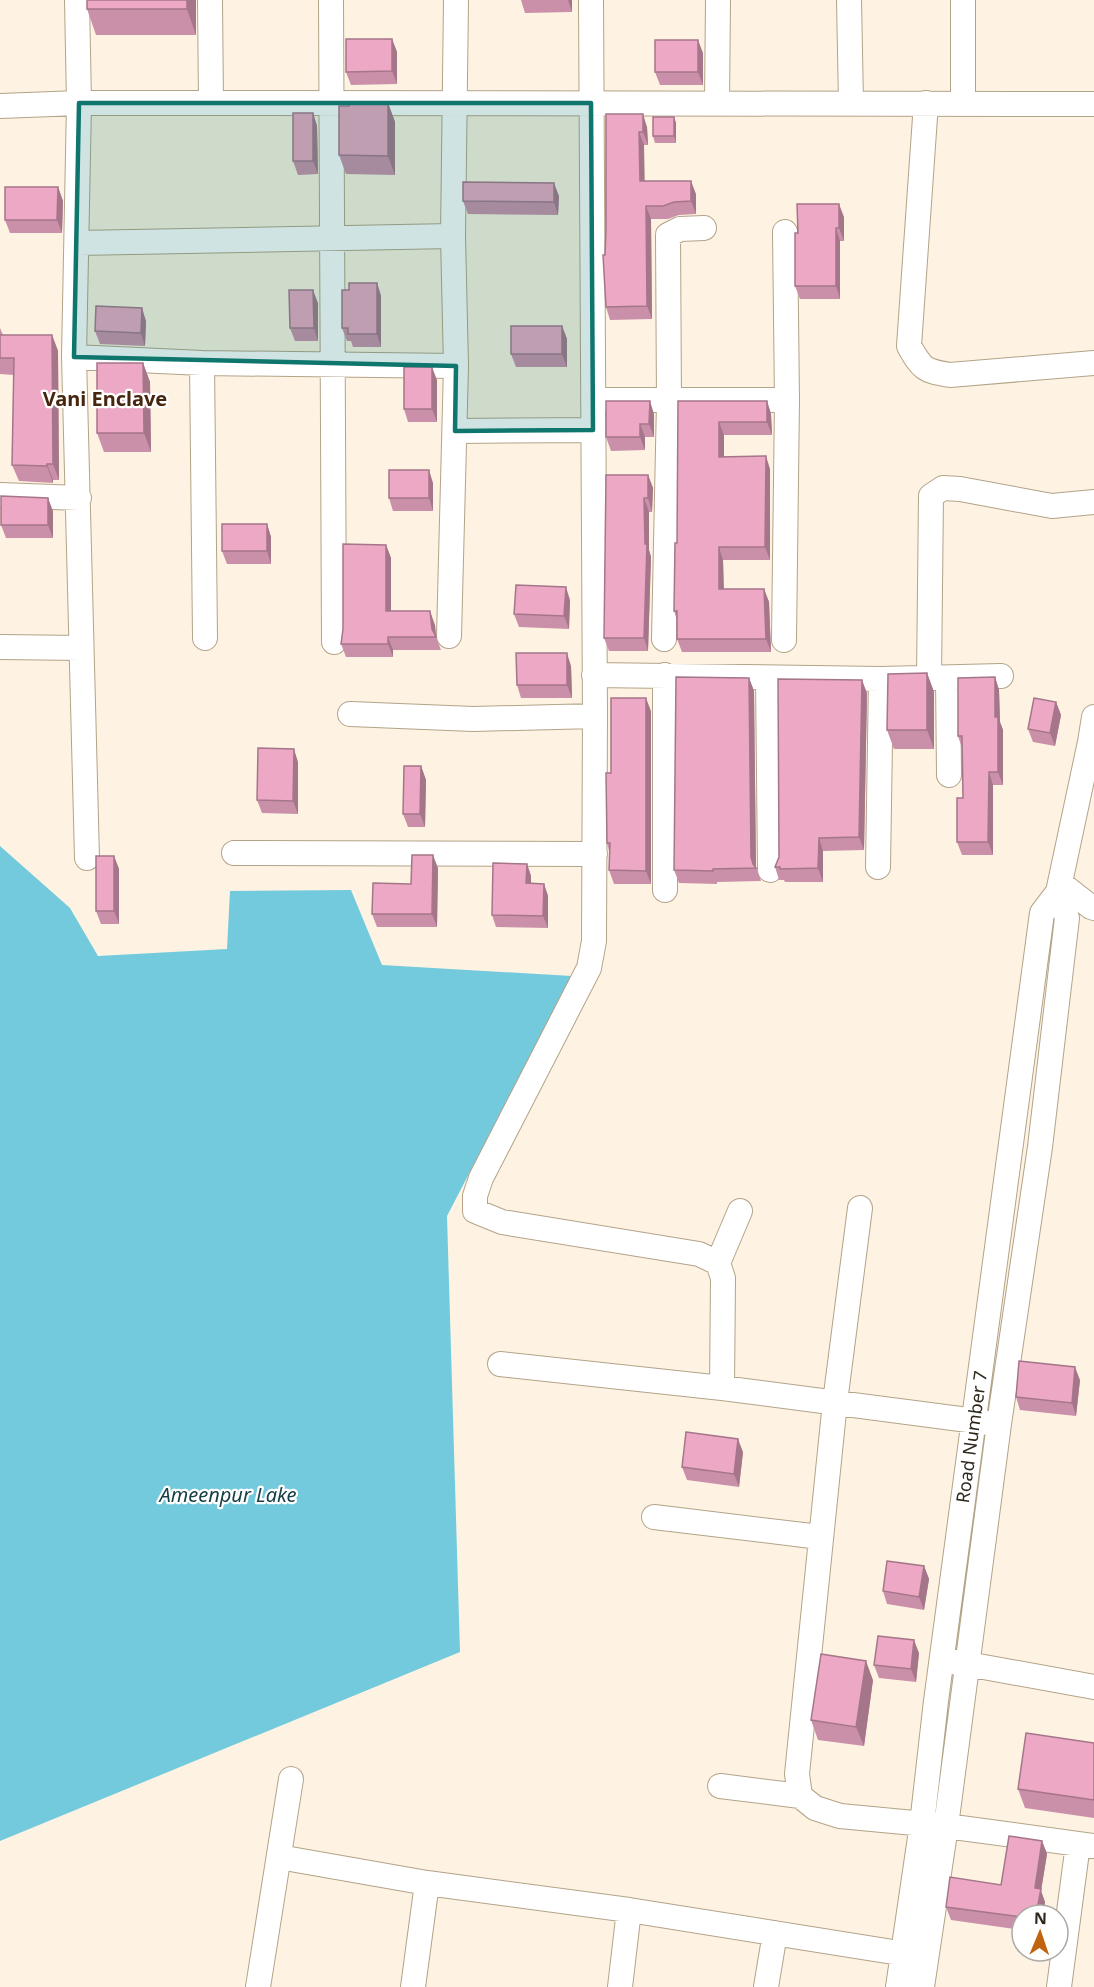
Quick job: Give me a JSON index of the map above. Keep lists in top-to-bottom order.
{
  "streets": {
    "street": ["Road Number 7"]
  },
  "districts": ["Vani Enclave"],
  "water": ["Ameenpur Lake"],
  "north": "top"
}
